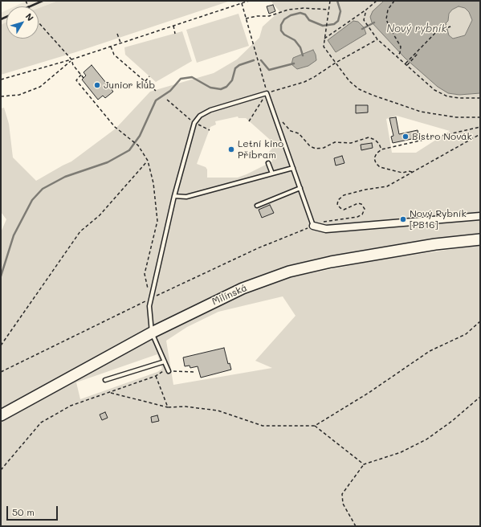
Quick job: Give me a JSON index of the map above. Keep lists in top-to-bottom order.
{
  "streets": {
    "main road": ["Milínská"]
  },
  "water": ["Nový rybník"],
  "places": [
    "Junior klub",
    "Bistro Novák",
    "Letní kino Příbram",
    "Nový Rybník [PB16]"
  ],
  "scale_bar": "50 m",
  "north": "top right"
}
